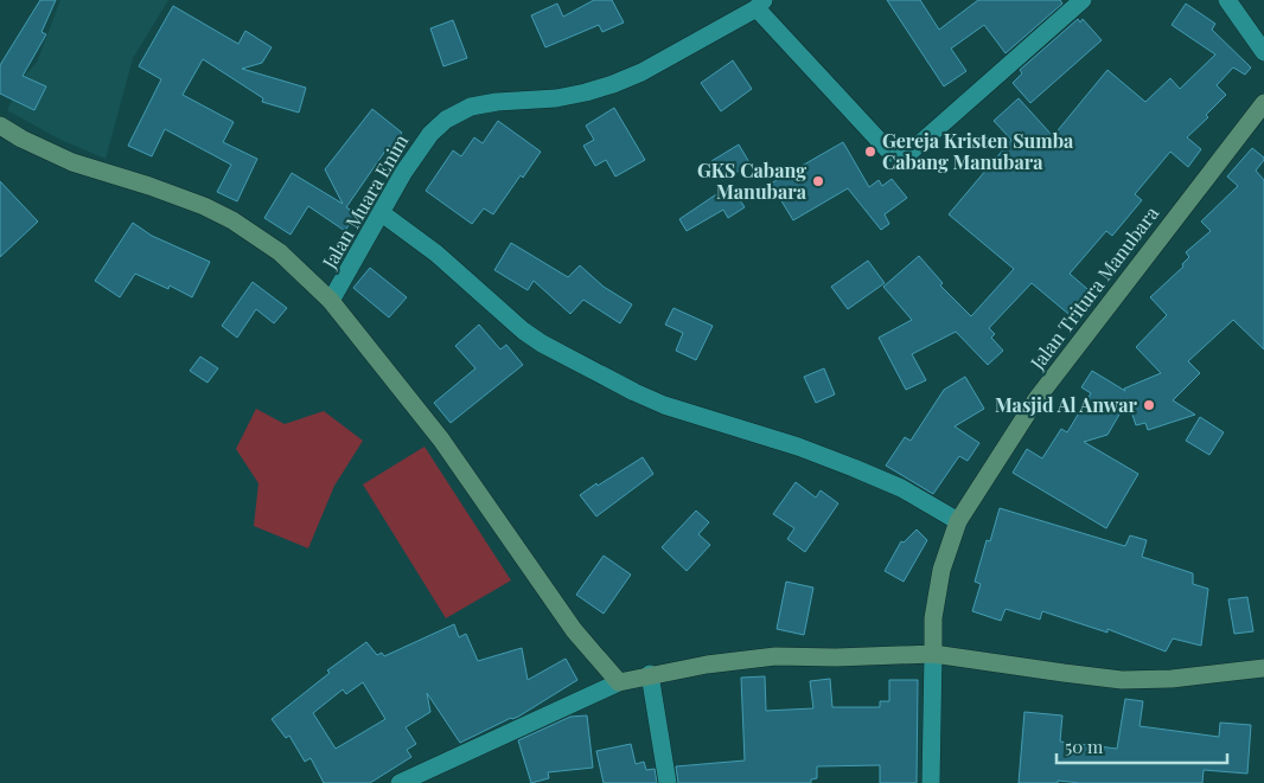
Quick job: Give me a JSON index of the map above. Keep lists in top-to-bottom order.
{
  "streets": {
    "street": ["Jalan Muara Enim", "Jalan Tritura Manubara"]
  },
  "places": ["Gereja Kristen Sumba Cabang Manubara", "GKS Cabang Manubara", "Masjid Al Anwar"],
  "scale_bar": "50 m"
}
